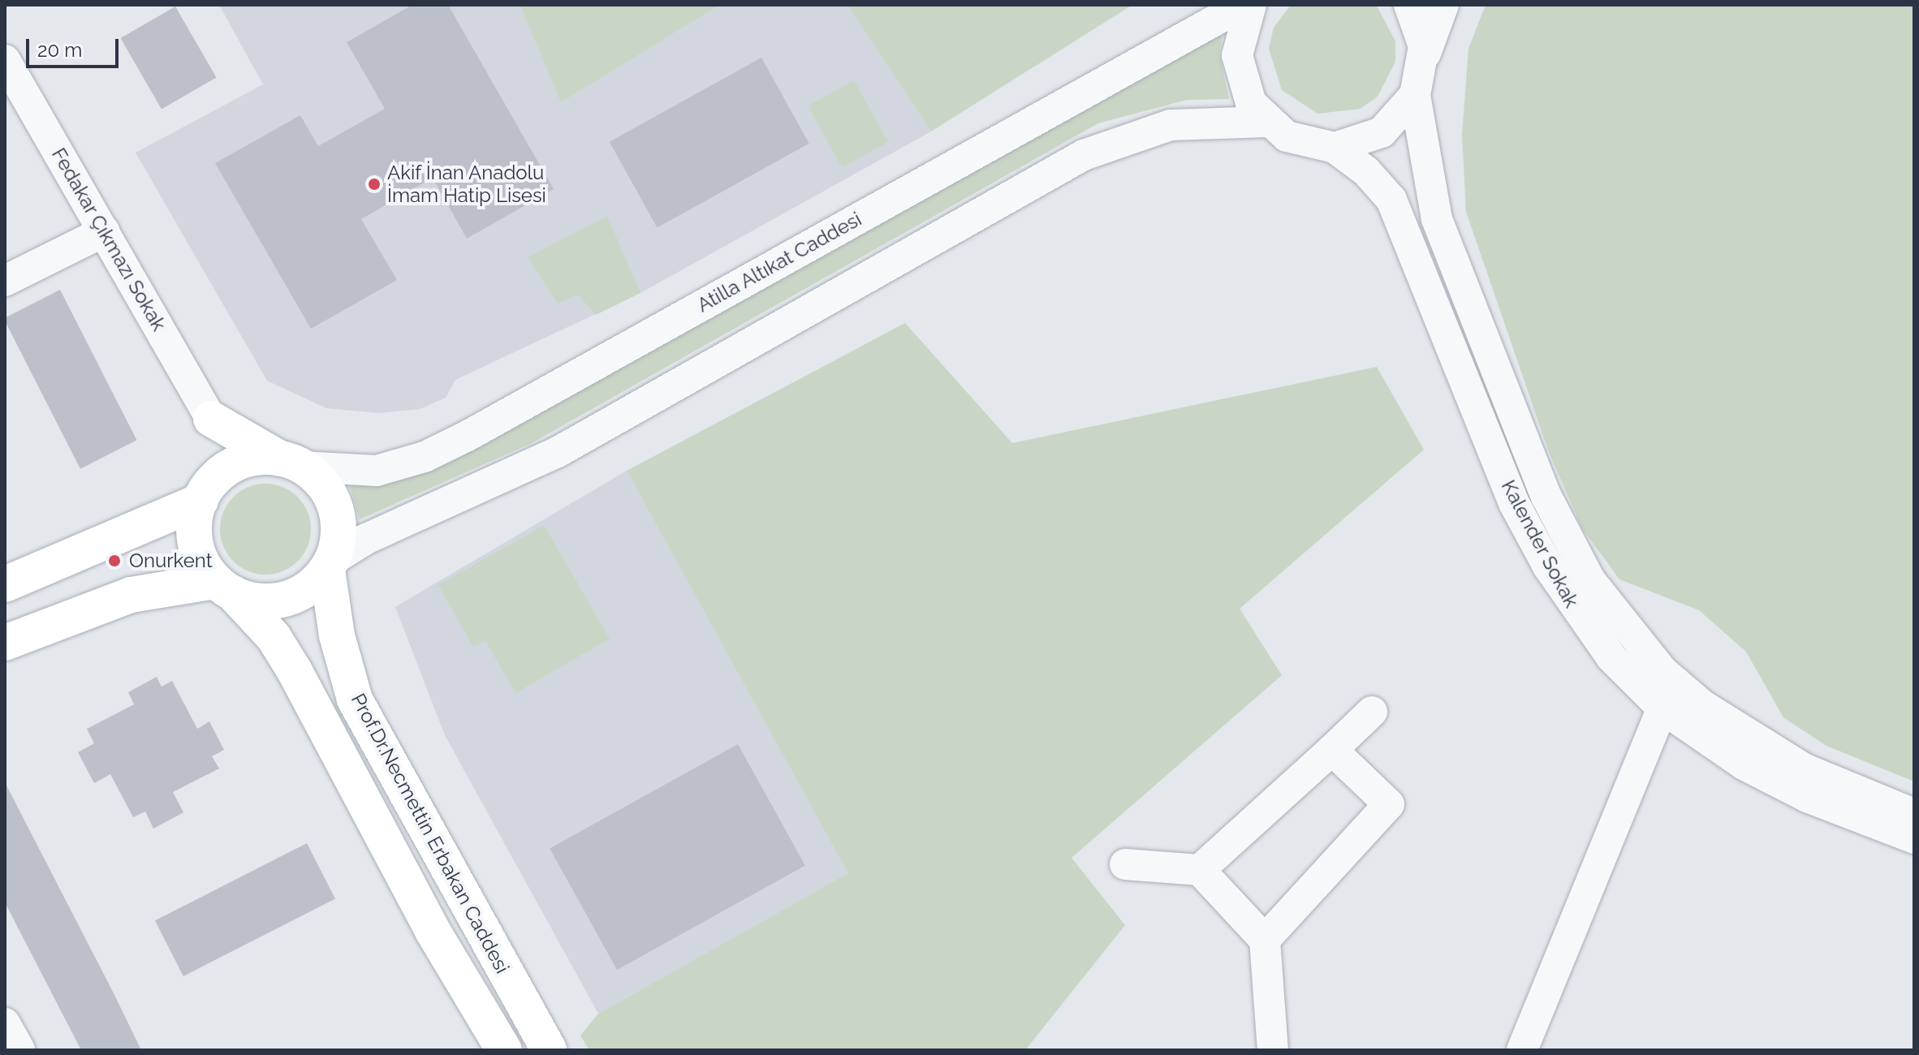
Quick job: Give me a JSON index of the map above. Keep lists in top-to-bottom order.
{
  "streets": {
    "main road": ["Prof.Dr.Necmettin Erbakan Caddesi"],
    "street": ["Fedakar Çıkmazı Sokak", "Atilla Altıkat Caddesi", "Kalender Sokak"]
  },
  "crossings": [
    ["Atilla Altıkat Caddesi", "Prof.Dr.Necmettin Erbakan Caddesi"]
  ],
  "places": ["Akif İnan Anadolu İmam Hatip Lisesi", "Onurkent"],
  "scale_bar": "20 m"
}
